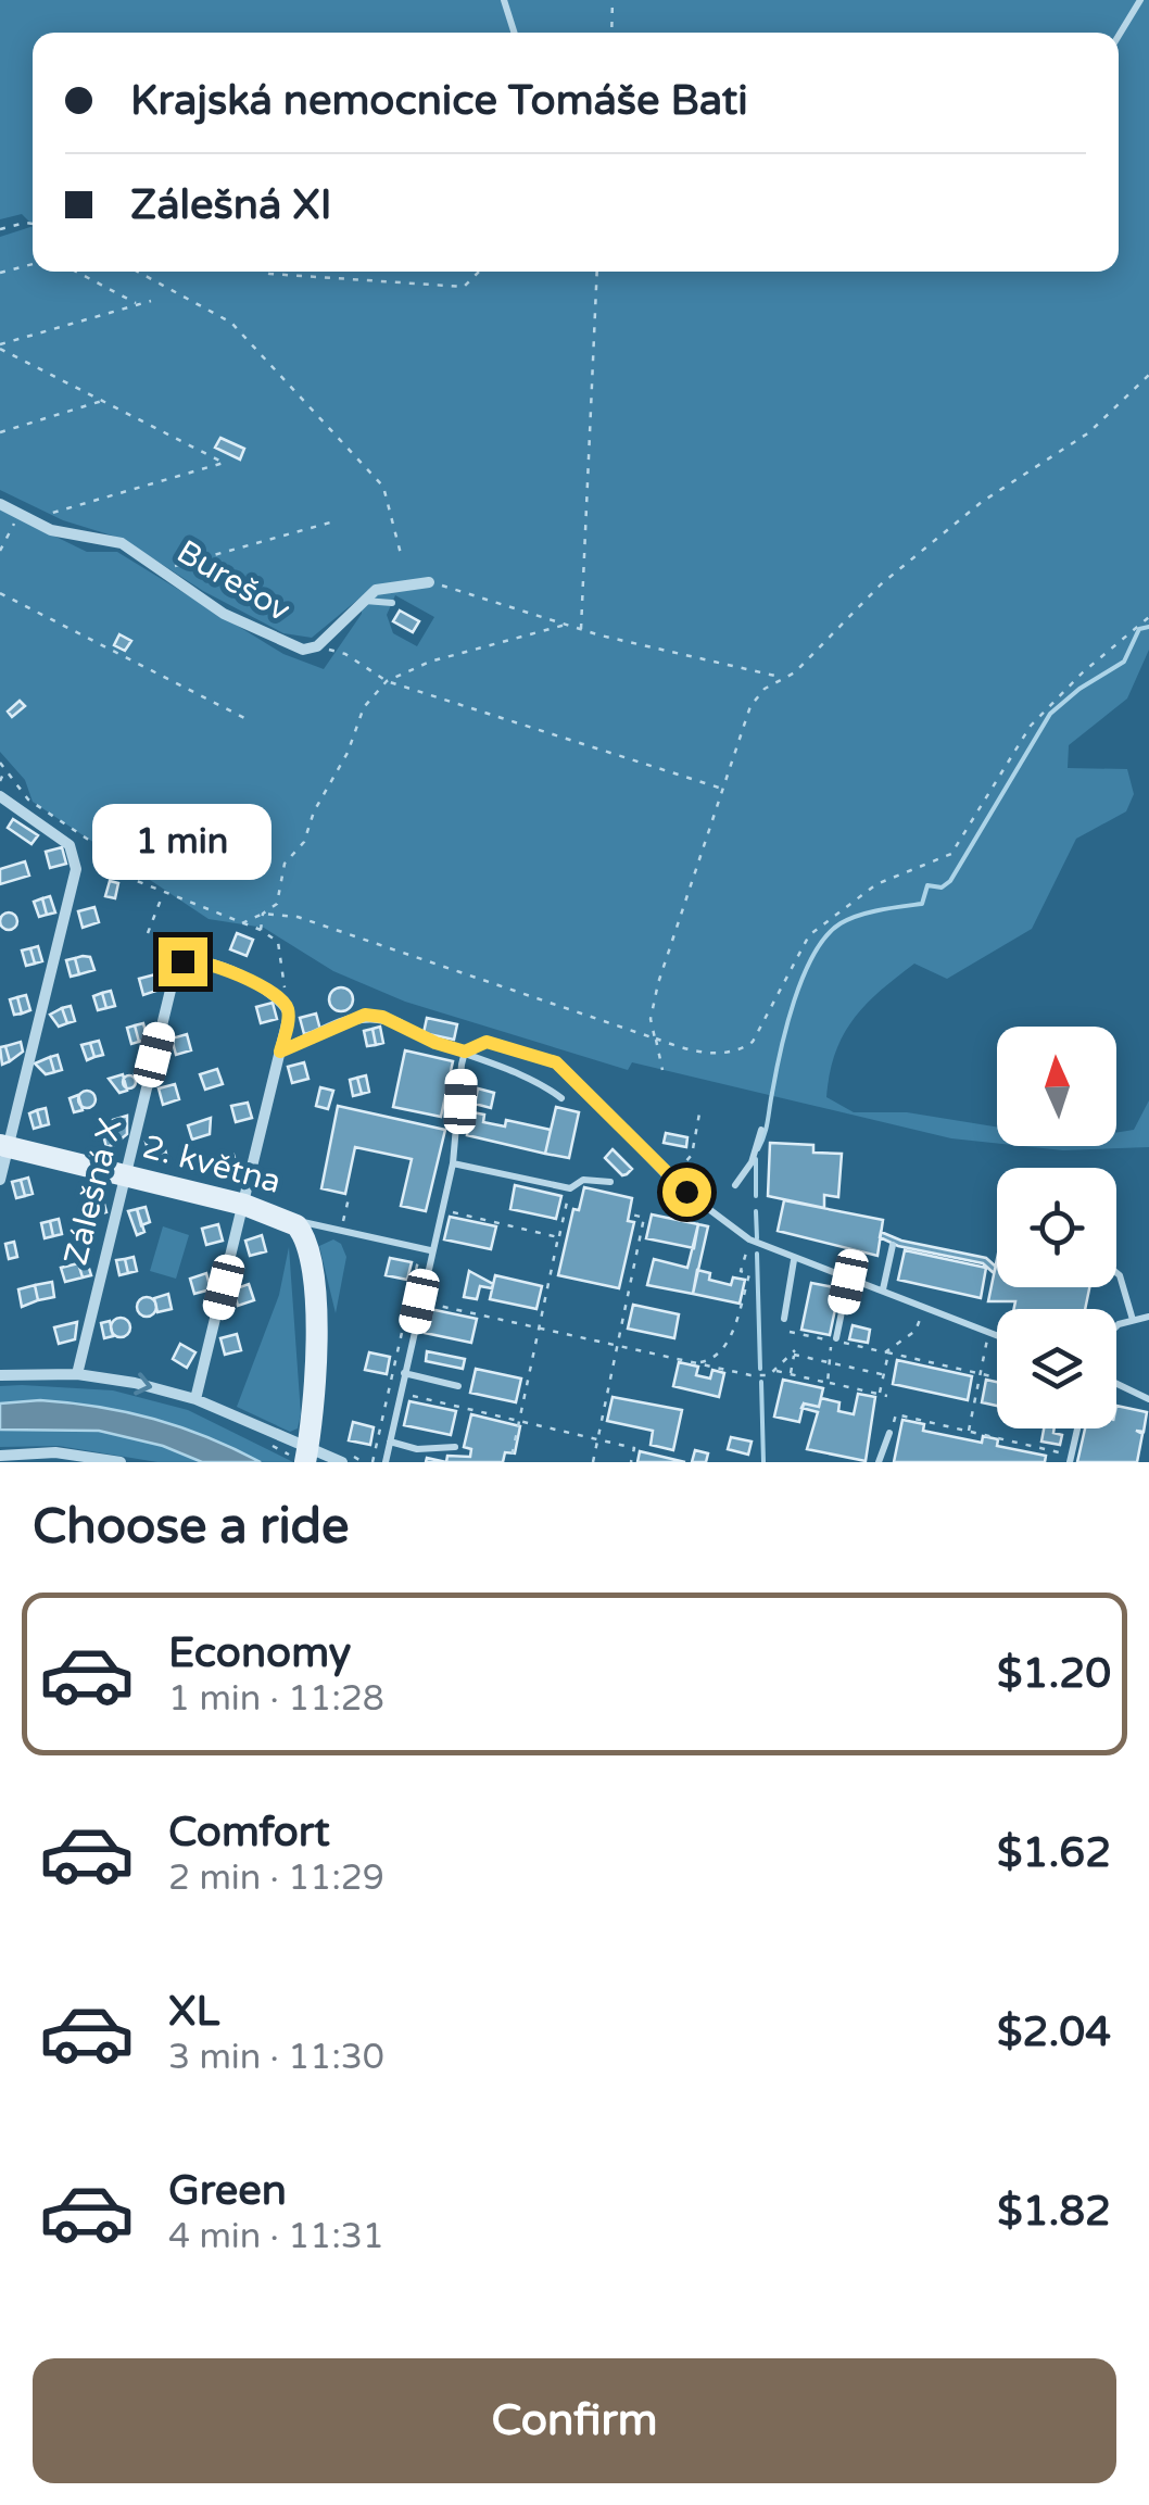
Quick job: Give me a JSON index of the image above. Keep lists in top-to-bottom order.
{
  "streets": {
    "street": ["Burešov", "2. května", "Zálešná X"]
  },
  "crossings": [
    ["2. května", "Zálešná X"]
  ],
  "north": "top",
  "page": {
    "banner": ["Krajská nemocnice Tomáše Bati", "Zálešná XI"],
    "bubble": "1 min",
    "heading": "Choose a ride",
    "list": [
      {
        "name": "Economy",
        "note": "1 min · 11:28",
        "value": "$1.20"
      },
      {
        "name": "Comfort",
        "note": "2 min · 11:29",
        "value": "$1.62"
      },
      {
        "name": "XL",
        "note": "3 min · 11:30",
        "value": "$2.04"
      },
      {
        "name": "Green",
        "note": "4 min · 11:31",
        "value": "$1.82"
      }
    ],
    "buttons": "Confirm"
  }
}
